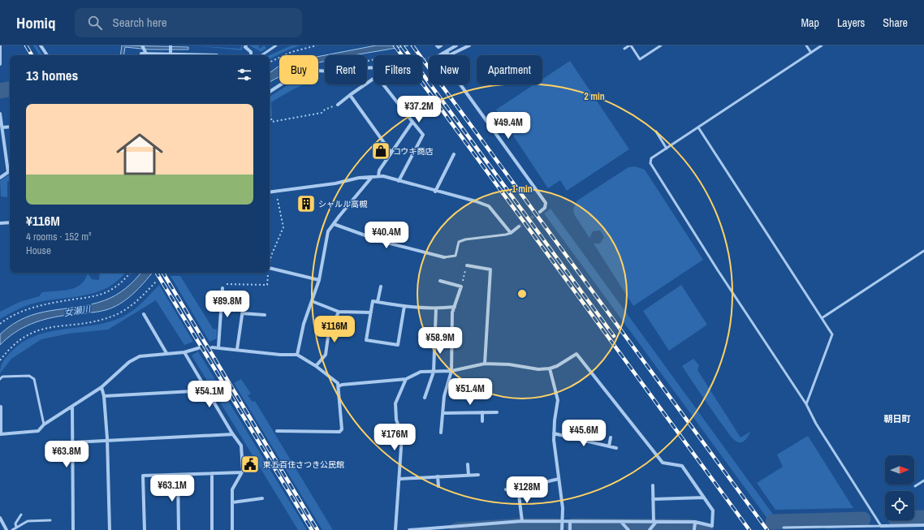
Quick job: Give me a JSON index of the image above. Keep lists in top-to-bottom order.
{
  "districts": ["朝日町"],
  "water": ["女瀬川"],
  "places": {
    "shop": ["コウキ商店"],
    "building": ["シャルル高槻"],
    "public building": ["東五百住さつき公民館"]
  },
  "north": "right",
  "page": {
    "header": "Homiq",
    "search": "Search here",
    "nav": ["Map", "Layers", "Share"],
    "chip": [
      "Buy",
      "Rent",
      "Filters",
      "New",
      "Apartment"
    ],
    "heading": "13 homes",
    "list": [
      {
        "name": "¥116M",
        "note": "4 rooms · 152 m² · House"
      }
    ],
    "price": [
      "¥37.2M",
      "¥49.4M",
      "¥40.4M",
      "¥89.8M",
      "¥116M",
      "¥58.9M",
      "¥51.4M",
      "¥54.1M",
      "¥45.6M",
      "¥176M",
      "¥63.8M",
      "¥63.1M",
      "¥128M"
    ]
  },
  "rings": ["2 min", "1 min"]
}
